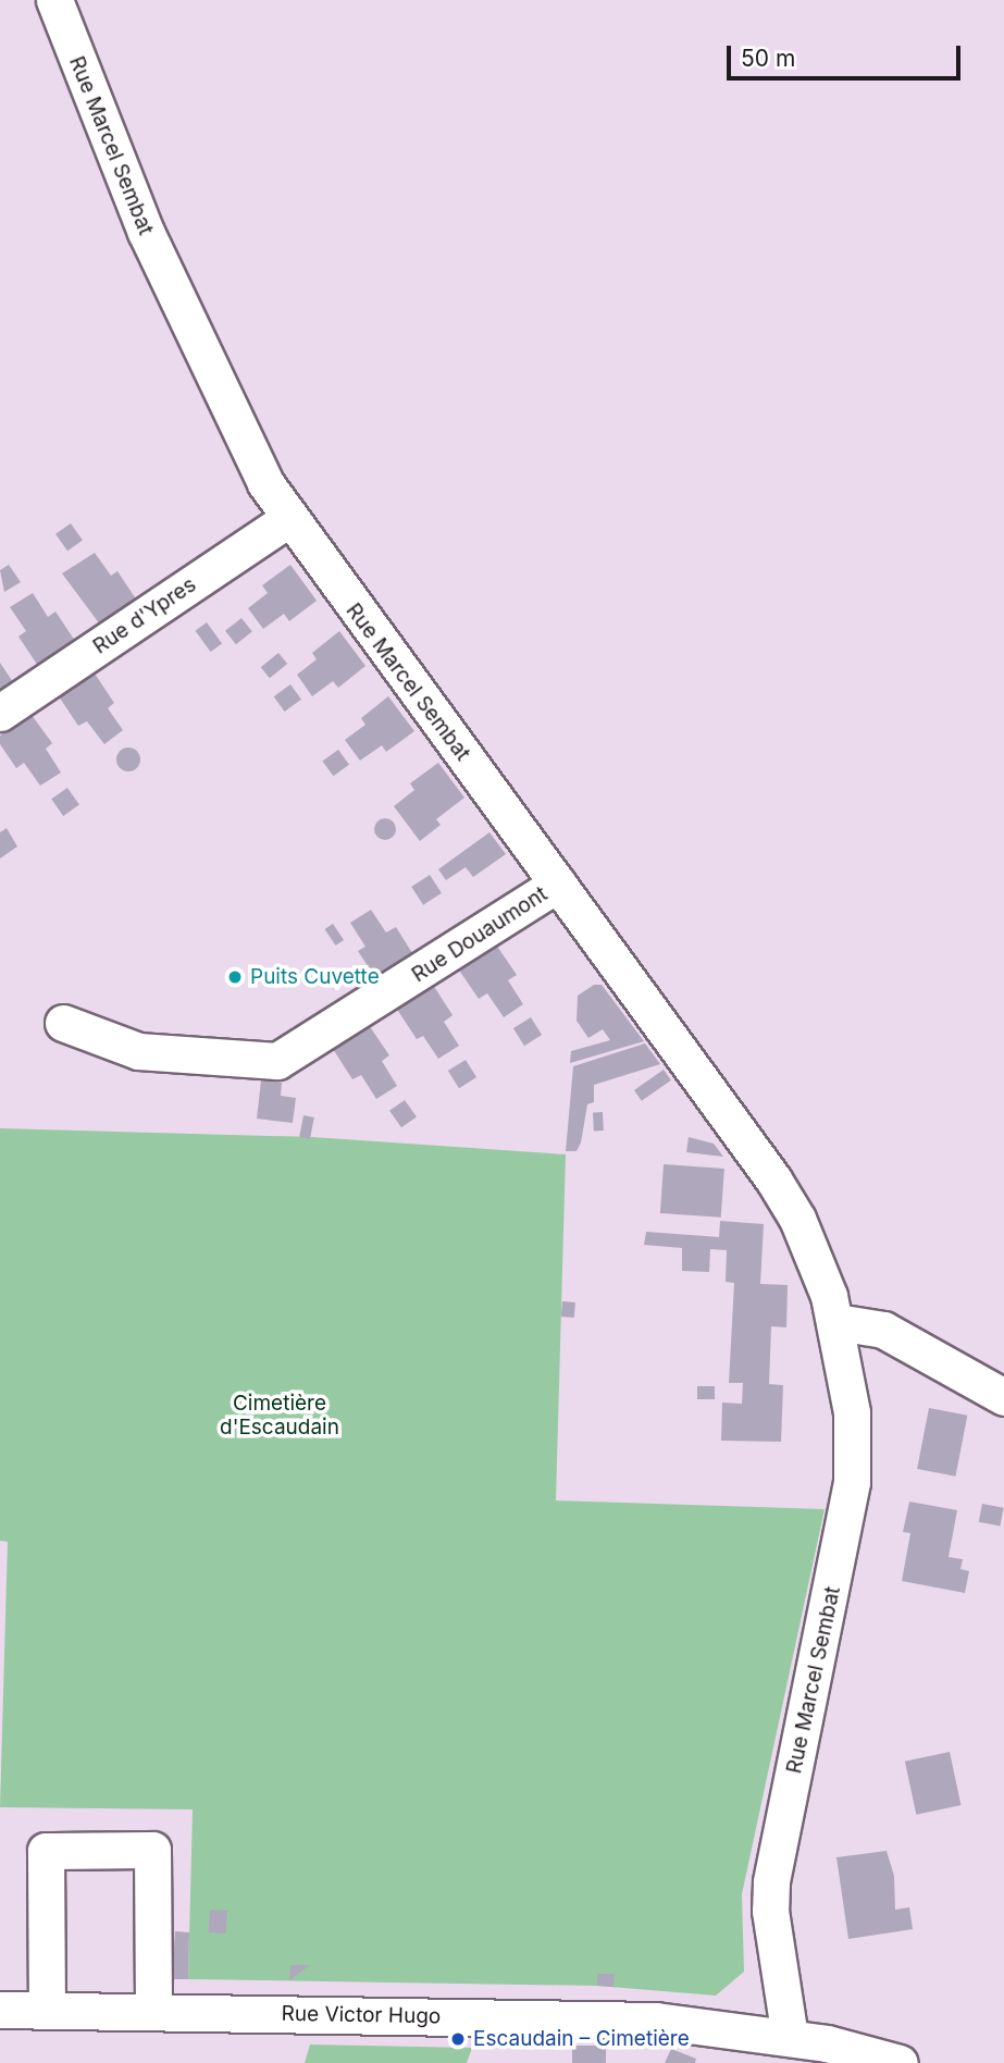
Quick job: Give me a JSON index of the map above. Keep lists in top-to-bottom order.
{
  "streets": {
    "street": [
      "Rue Marcel Sembat",
      "Rue d'Ypres",
      "Rue Douaumont",
      "Rue Victor Hugo"
    ]
  },
  "crossings": [
    ["Rue Marcel Sembat", "Rue d'Ypres"],
    ["Rue Marcel Sembat", "Rue Douaumont"],
    ["Rue Marcel Sembat", "Rue Victor Hugo"]
  ],
  "parks": ["Cimetière d'Escaudain"],
  "places": ["Puits Cuvette", "Escaudain – Cimetière"],
  "scale_bar": "50 m"
}
